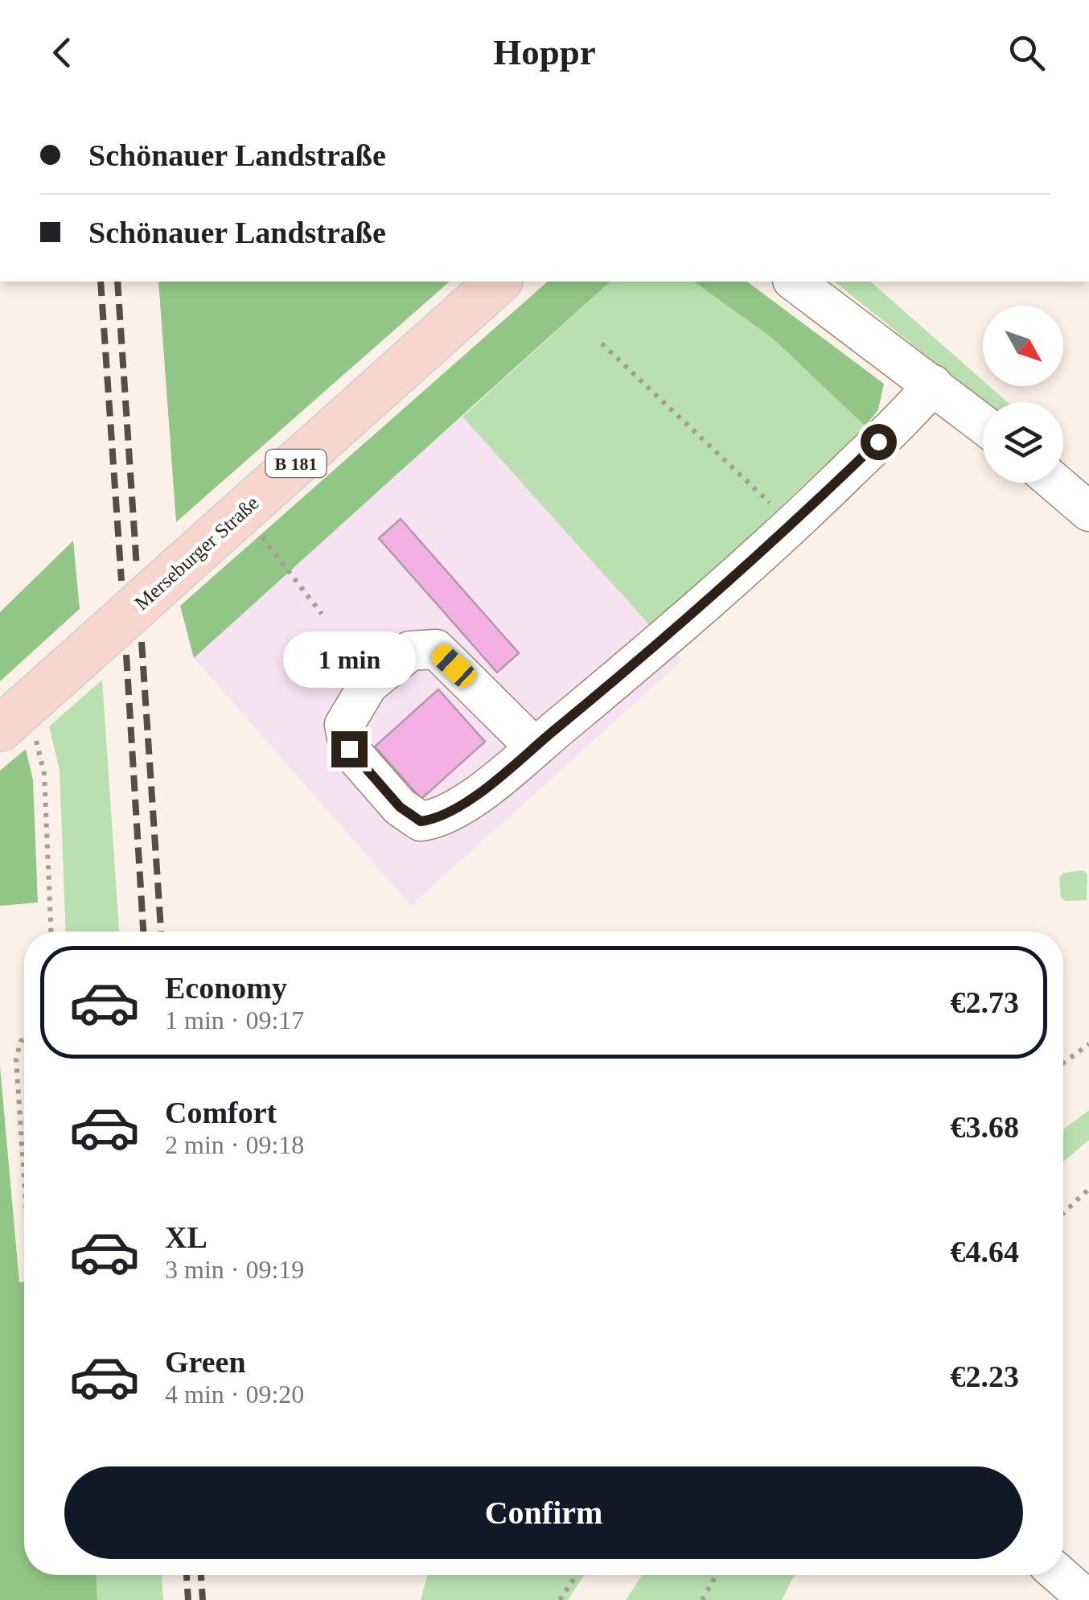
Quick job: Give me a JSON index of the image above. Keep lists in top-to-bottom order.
{
  "streets": {
    "main road": ["B 181", "Merseburger Straße"]
  },
  "north": "bottom right",
  "page": {
    "header": "Hoppr",
    "banner": ["Schönauer Landstraße", "Schönauer Landstraße"],
    "bubble": "1 min",
    "list": [
      {
        "name": "Economy",
        "note": "1 min · 09:17",
        "value": "€2.73"
      },
      {
        "name": "Comfort",
        "note": "2 min · 09:18",
        "value": "€3.68"
      },
      {
        "name": "XL",
        "note": "3 min · 09:19",
        "value": "€4.64"
      },
      {
        "name": "Green",
        "note": "4 min · 09:20",
        "value": "€2.23"
      }
    ],
    "buttons": "Confirm"
  }
}
